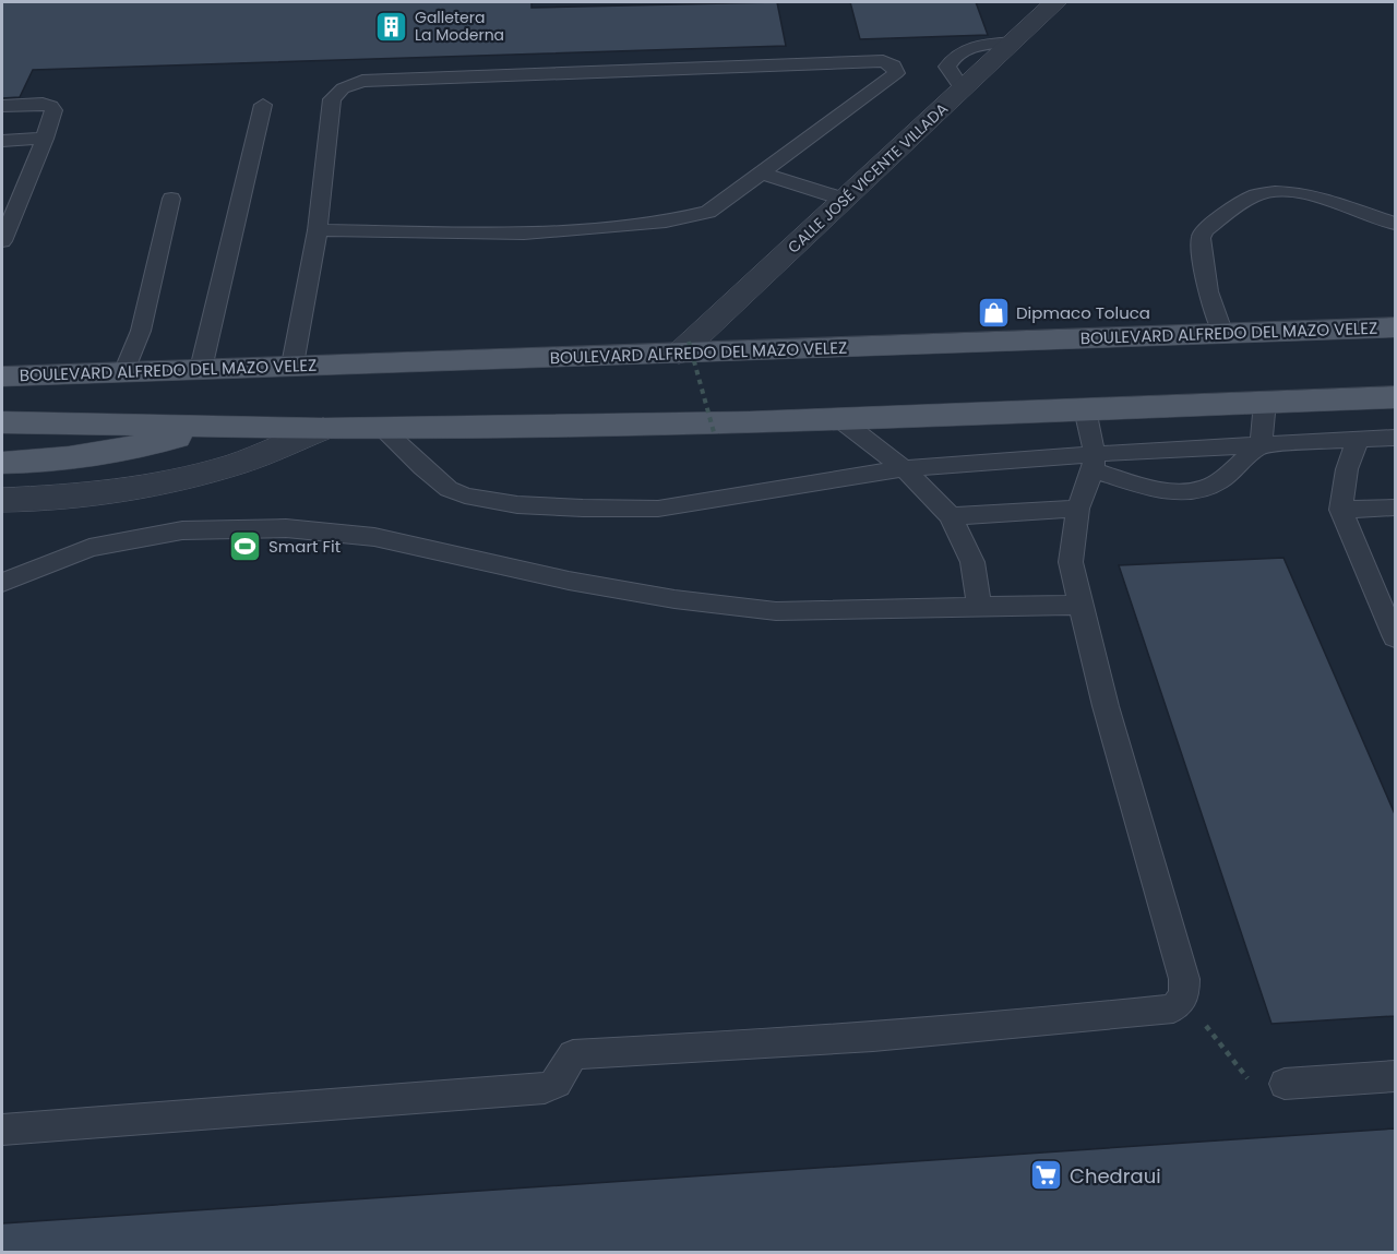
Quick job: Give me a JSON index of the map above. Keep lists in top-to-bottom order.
{
  "streets": {
    "main road": ["BOULEVARD ALFREDO DEL MAZO VELEZ"],
    "street": ["CALLE JOSÉ VICENTE VILLADA"]
  },
  "crossings": [
    ["CALLE JOSÉ VICENTE VILLADA", "BOULEVARD ALFREDO DEL MAZO VELEZ"]
  ],
  "places": {
    "building": ["Galletera La Moderna"],
    "shop": ["Dipmaco Toluca"],
    "sports": ["Smart Fit"],
    "supermarket": ["Chedraui"]
  }
}
